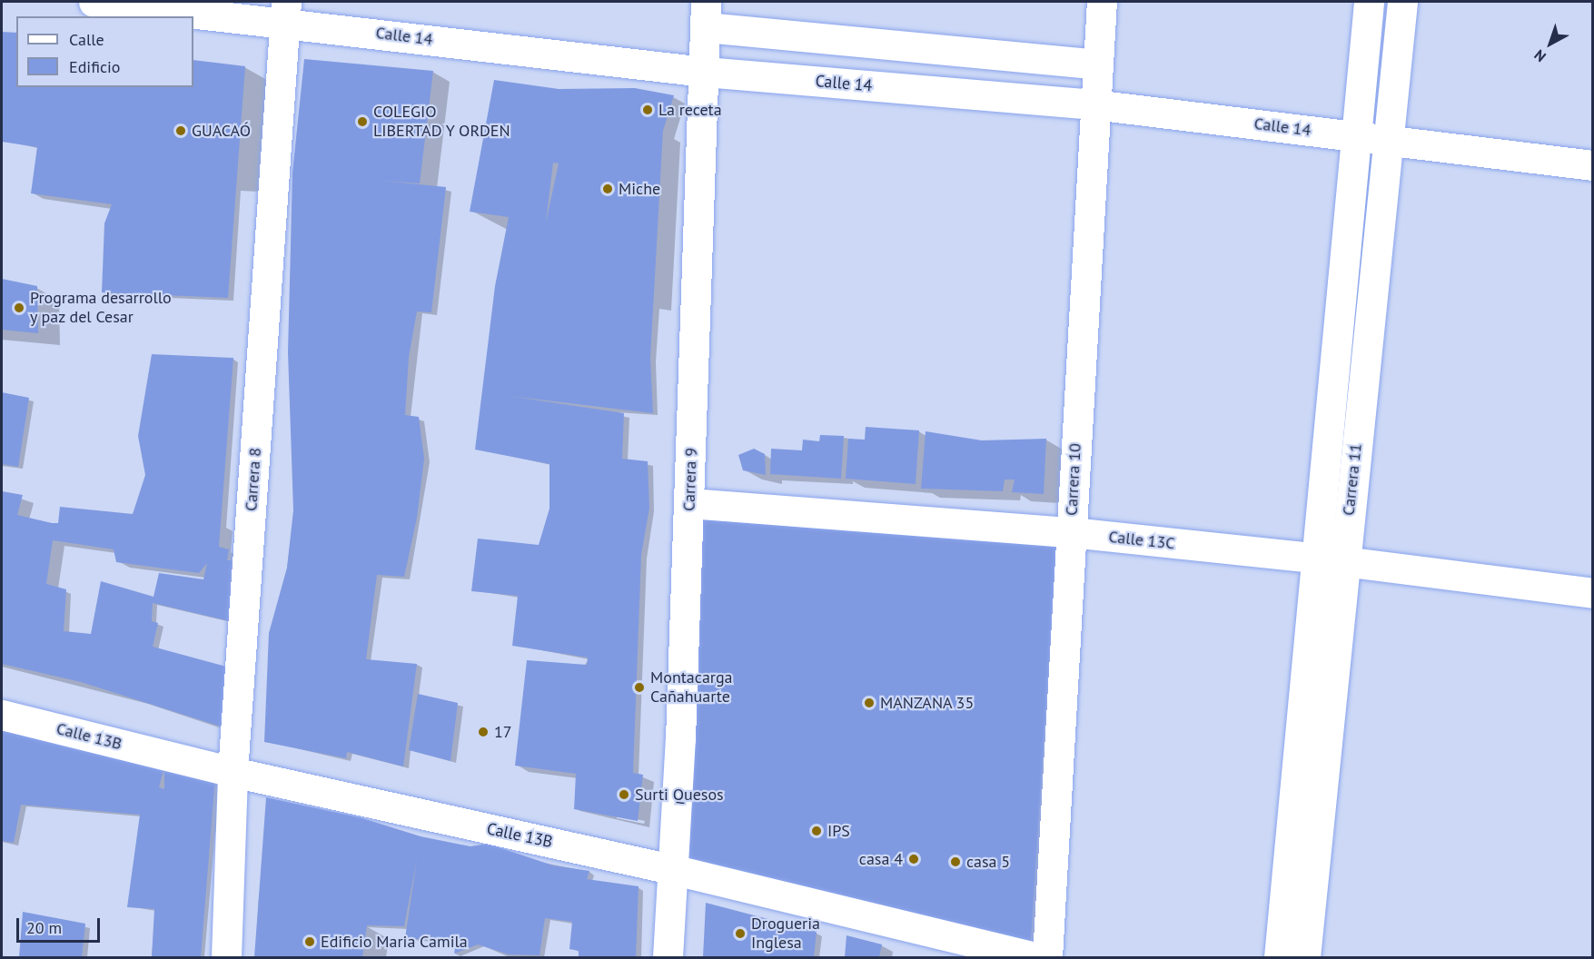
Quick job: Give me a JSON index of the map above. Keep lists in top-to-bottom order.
{
  "streets": {
    "street": [
      "Calle 14",
      "Carrera 8",
      "Carrera 9",
      "Carrera 10",
      "Carrera 11",
      "Calle 13C",
      "Calle 13B"
    ]
  },
  "crossings": [
    ["Calle 14", "Carrera 8"],
    ["Calle 14", "Carrera 9"],
    ["Calle 14", "Carrera 10"],
    ["Calle 14", "Carrera 11"],
    ["Carrera 8", "Calle 13B"],
    ["Carrera 9", "Calle 13C"],
    ["Carrera 9", "Calle 13B"],
    ["Carrera 10", "Calle 13C"],
    ["Carrera 11", "Calle 13C"]
  ],
  "places": [
    "La receta",
    "COLEGIO LIBERTAD Y ORDEN",
    "GUACAÓ",
    "Miche",
    "Programa desarrollo y paz del Cesar",
    "Montacarga Cañahuarte",
    "MANZANA 35",
    "17",
    "Surti Quesos",
    "IPS",
    "casa 4",
    "casa 5",
    "Drogueria Inglesa",
    "Edificio Maria Camila"
  ],
  "legend": ["Calle", "Edificio"],
  "scale_bar": "20 m",
  "north": "bottom left"
}
